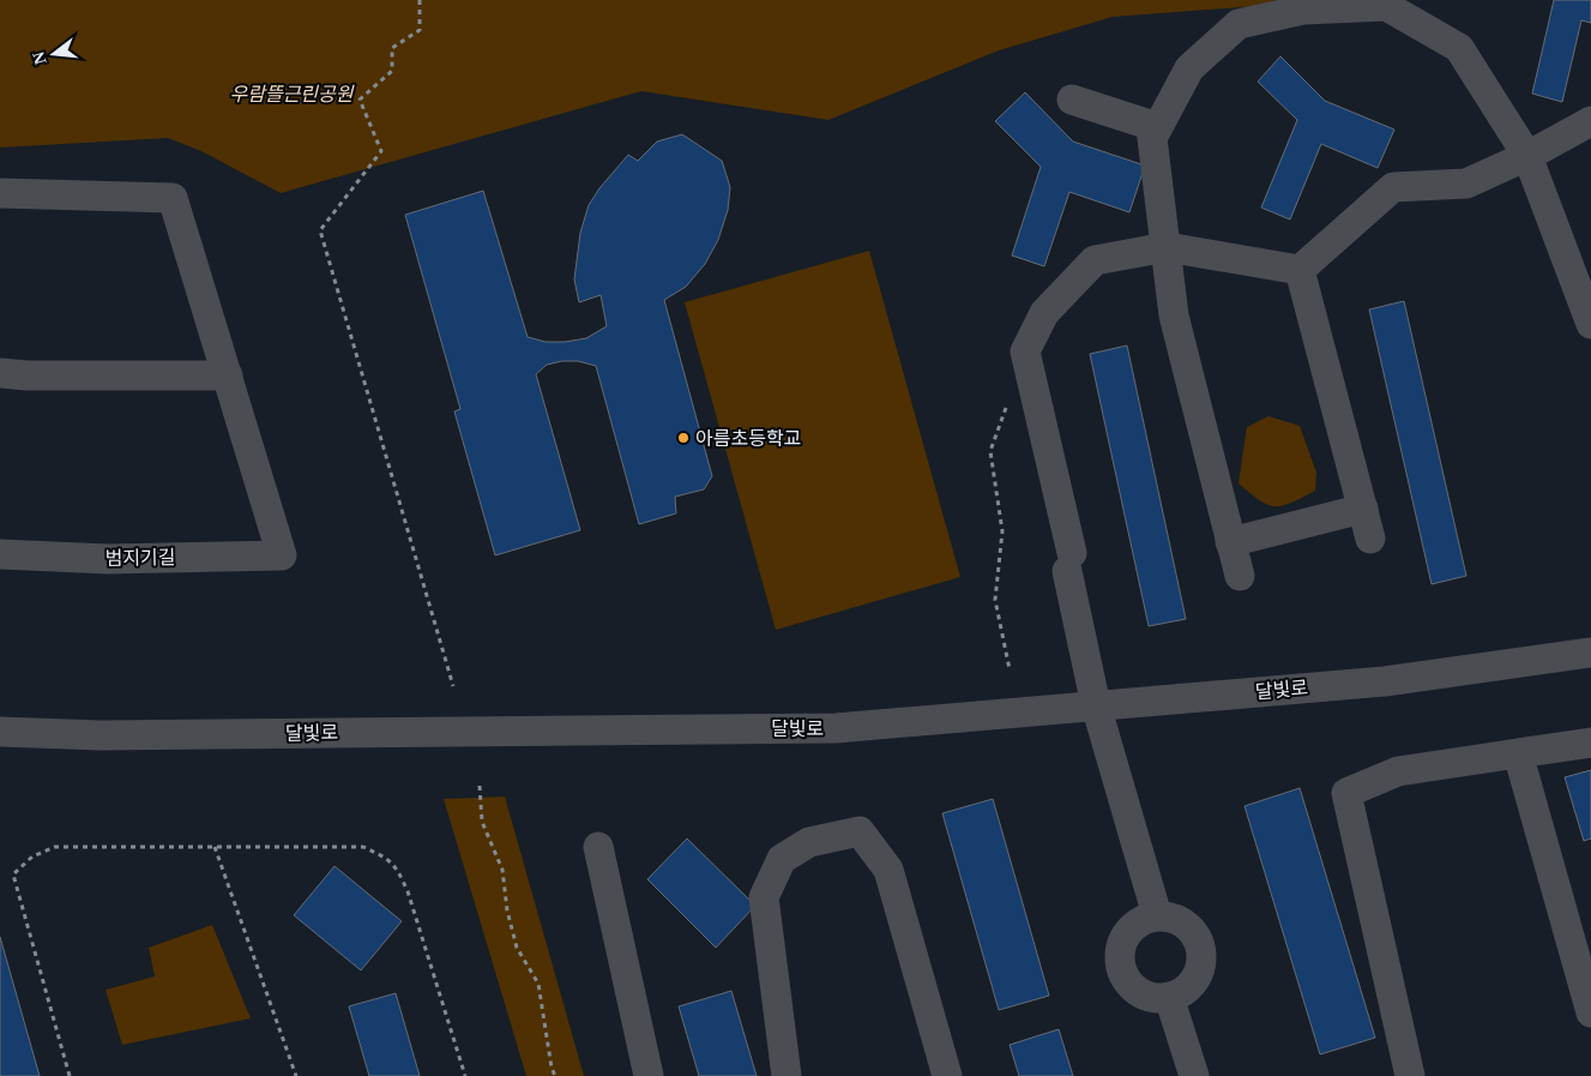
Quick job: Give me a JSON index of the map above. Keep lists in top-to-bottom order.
{
  "streets": {
    "street": ["범지기길", "달빛로"]
  },
  "parks": ["우람뜰근린공원"],
  "places": ["아름초등학교"],
  "north": "left"
}
